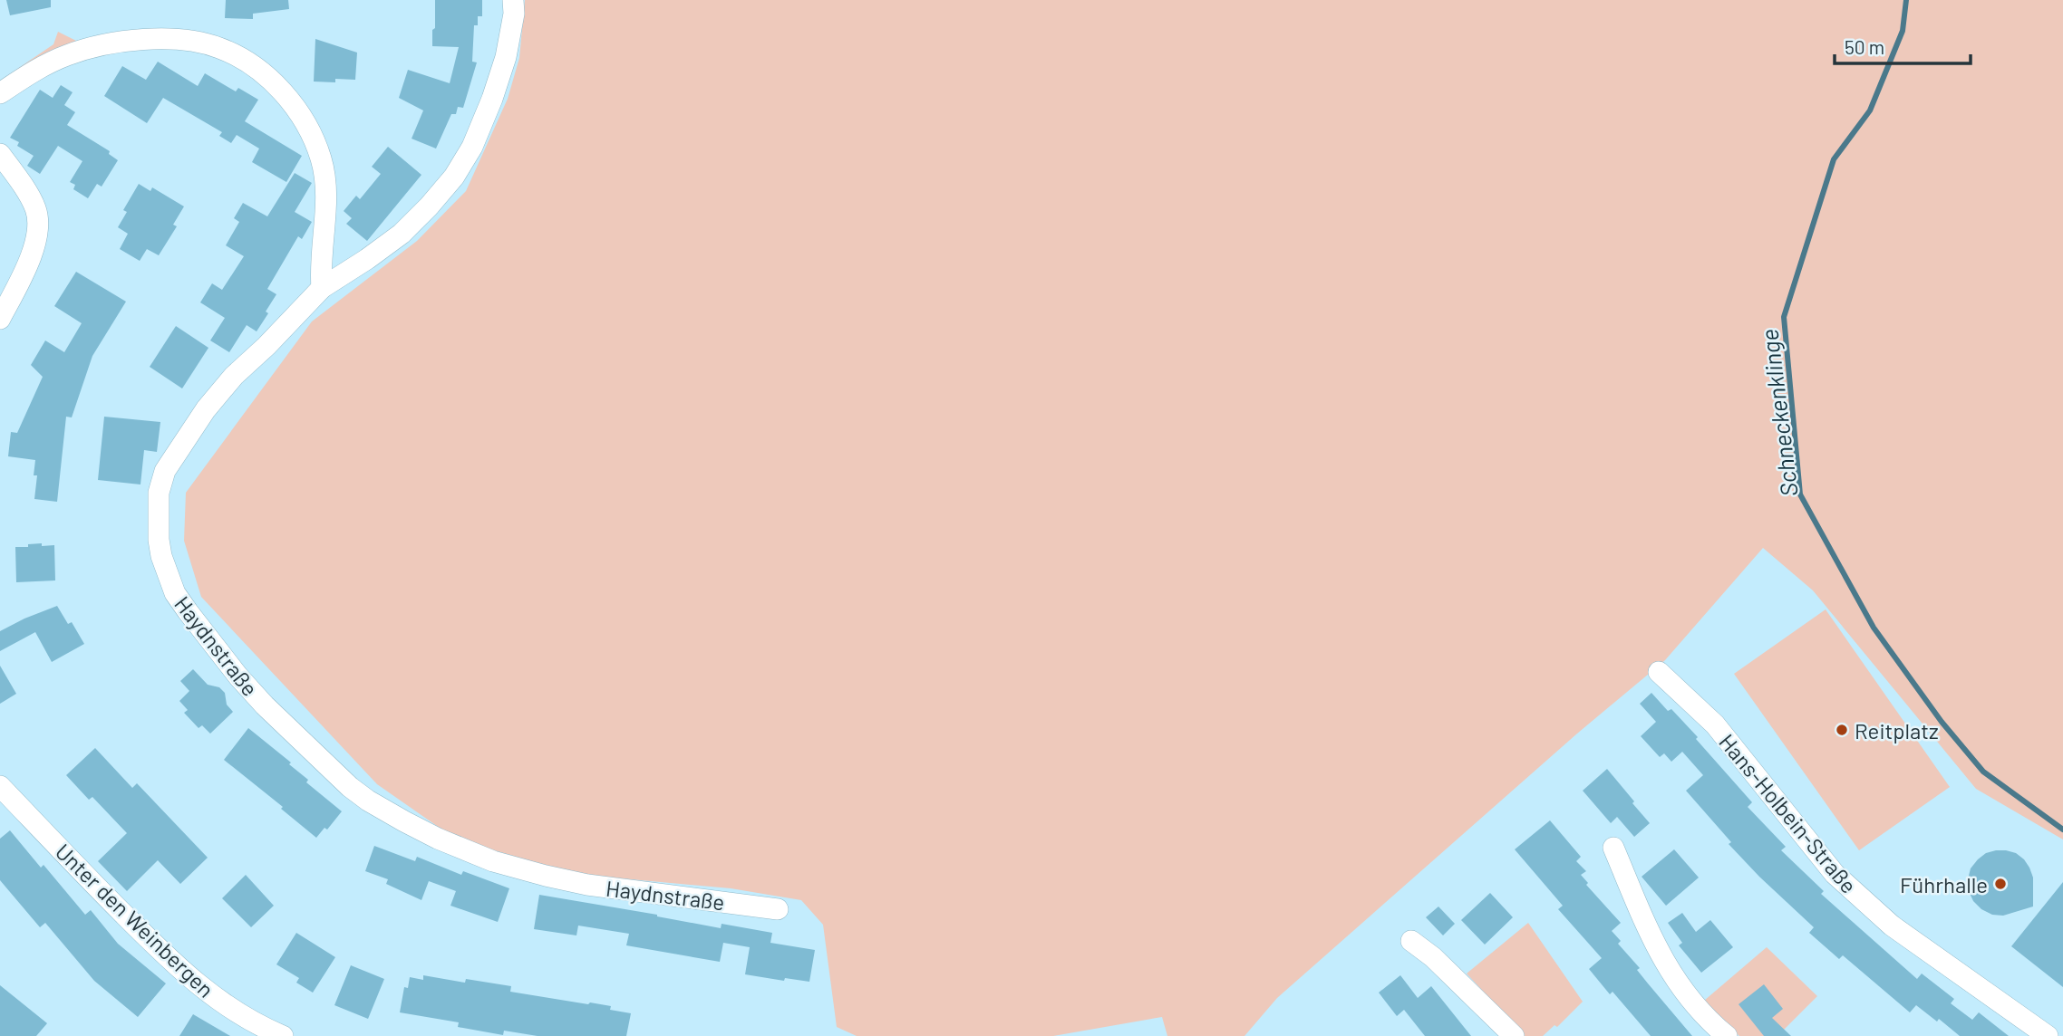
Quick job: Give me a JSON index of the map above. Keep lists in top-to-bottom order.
{
  "streets": {
    "street": ["Haydnstraße", "Hans-Holbein-Straße", "Unter den Weinbergen"]
  },
  "water": ["Schneckenklinge"],
  "places": ["Reitplatz", "Führhalle"],
  "scale_bar": "50 m"
}
